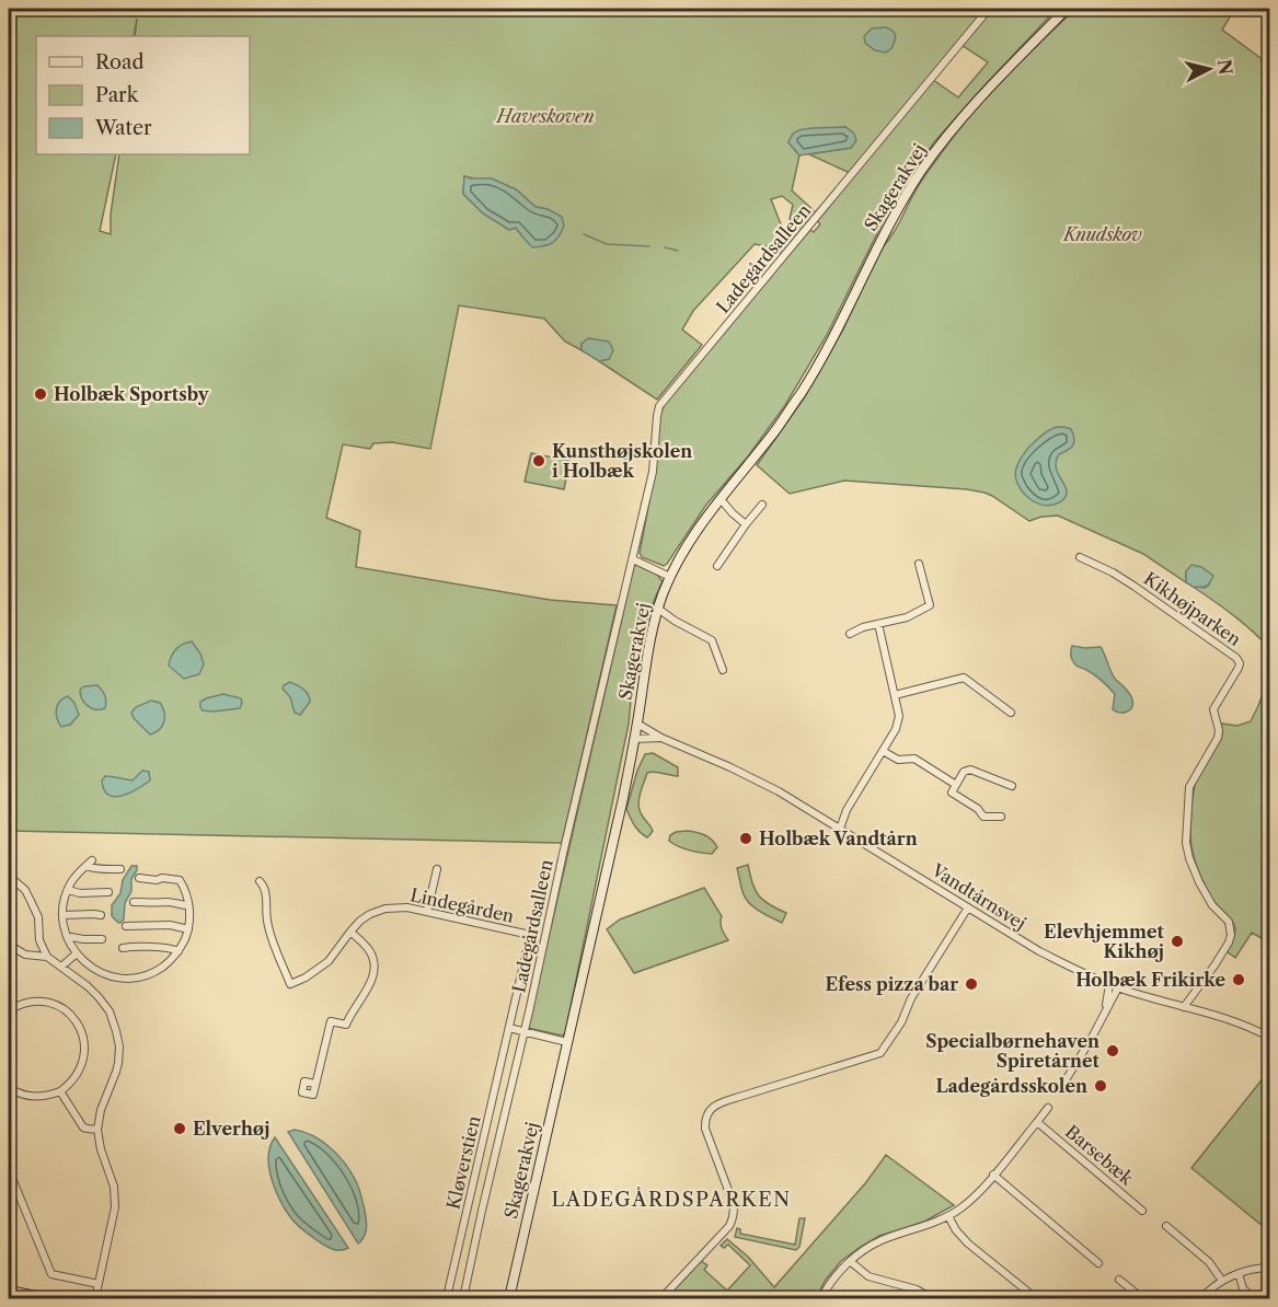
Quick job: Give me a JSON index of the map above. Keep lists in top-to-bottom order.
{
  "streets": {
    "street": [
      "Skagerakvej",
      "Ladegårdsalleen",
      "Kikhøjparken",
      "Vandtårnsvej",
      "Lindegården",
      "Barsebæk",
      "Kløverstien"
    ]
  },
  "crossings": [
    ["Skagerakvej", "Vandtårnsvej"],
    ["Kikhøjparken", "Vandtårnsvej"],
    ["Lindegården", "Kløverstien"]
  ],
  "districts": ["LADEGÅRDSPARKEN"],
  "parks": ["Haveskoven", "Knudskov"],
  "places": [
    "Holbæk Sportsby",
    "Kunsthøjskolen i Holbæk",
    "Holbæk Vandtårn",
    "Elevhjemmet Kikhøj",
    "Holbæk Frikirke",
    "Efess pizza bar",
    "Specialbørnehaven Spiretårnet",
    "Ladegårdsskolen",
    "Elverhøj"
  ],
  "legend": ["Road", "Park", "Water"],
  "north": "right"
}
